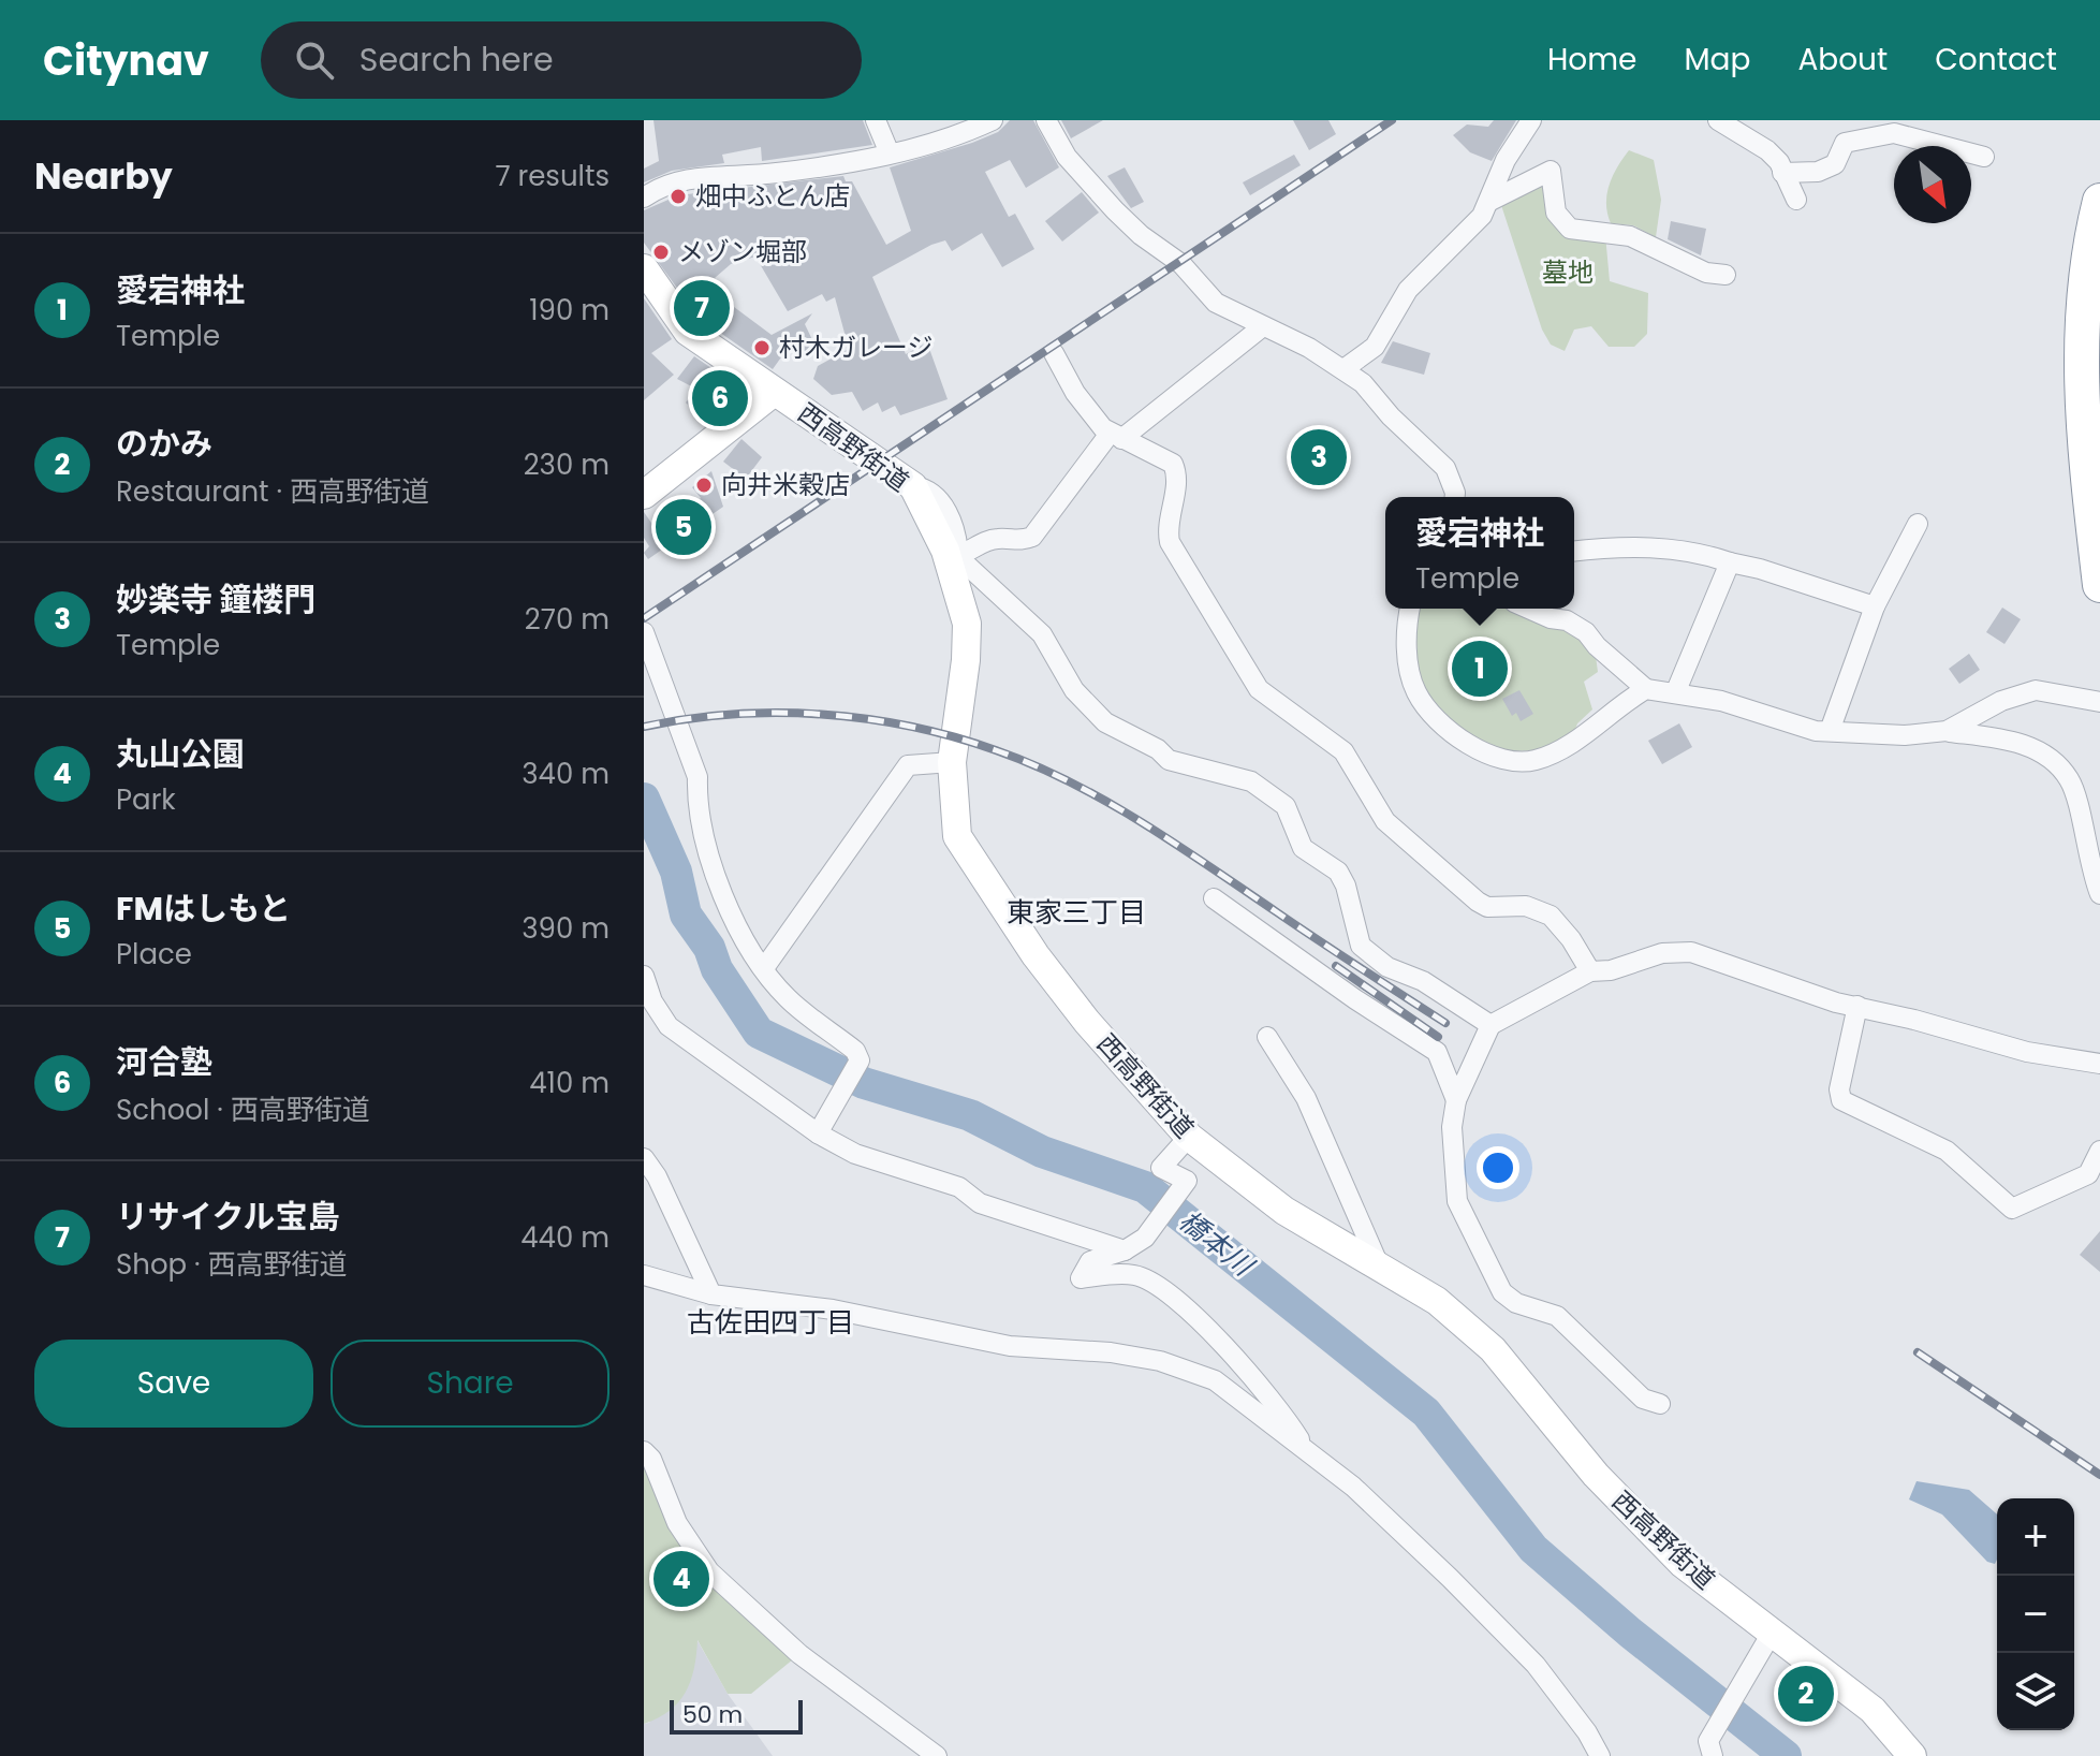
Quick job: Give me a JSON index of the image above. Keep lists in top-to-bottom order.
{
  "streets": {
    "street": ["西高野街道"]
  },
  "districts": ["東家三丁目", "古佐田四丁目"],
  "water": ["橋本川"],
  "parks": ["墓地"],
  "places": [
    "畑中ふとん店",
    "メゾン堀部",
    "村木ガレージ",
    "向井米穀店"
  ],
  "scale_bar": "50 m",
  "north": "bottom right",
  "page": {
    "header": "Citynav",
    "search": "Search here",
    "nav": [
      "Home",
      "Map",
      "About",
      "Contact"
    ],
    "heading": ["Nearby", "7 results"],
    "list": [
      {
        "mark": "1",
        "name": "愛宕神社",
        "note": "Temple",
        "value": "190 m"
      },
      {
        "mark": "2",
        "name": "のかみ",
        "note": "Restaurant · 西高野街道",
        "value": "230 m"
      },
      {
        "mark": "3",
        "name": "妙楽寺 鐘楼門",
        "note": "Temple",
        "value": "270 m"
      },
      {
        "mark": "4",
        "name": "丸山公園",
        "note": "Park",
        "value": "340 m"
      },
      {
        "mark": "5",
        "name": "FMはしもと",
        "note": "Place",
        "value": "390 m"
      },
      {
        "mark": "6",
        "name": "河合塾",
        "note": "School · 西高野街道",
        "value": "410 m"
      },
      {
        "mark": "7",
        "name": "リサイクル宝島",
        "note": "Shop · 西高野街道",
        "value": "440 m"
      }
    ],
    "pins": [
      "7",
      "6",
      "3",
      "5",
      "1",
      "4",
      "2"
    ],
    "popup": ["愛宕神社", "Temple"],
    "buttons": ["Save", "Share"],
    "map_buttons": ["+", "−"],
    "scale": "50 m"
  }
}
